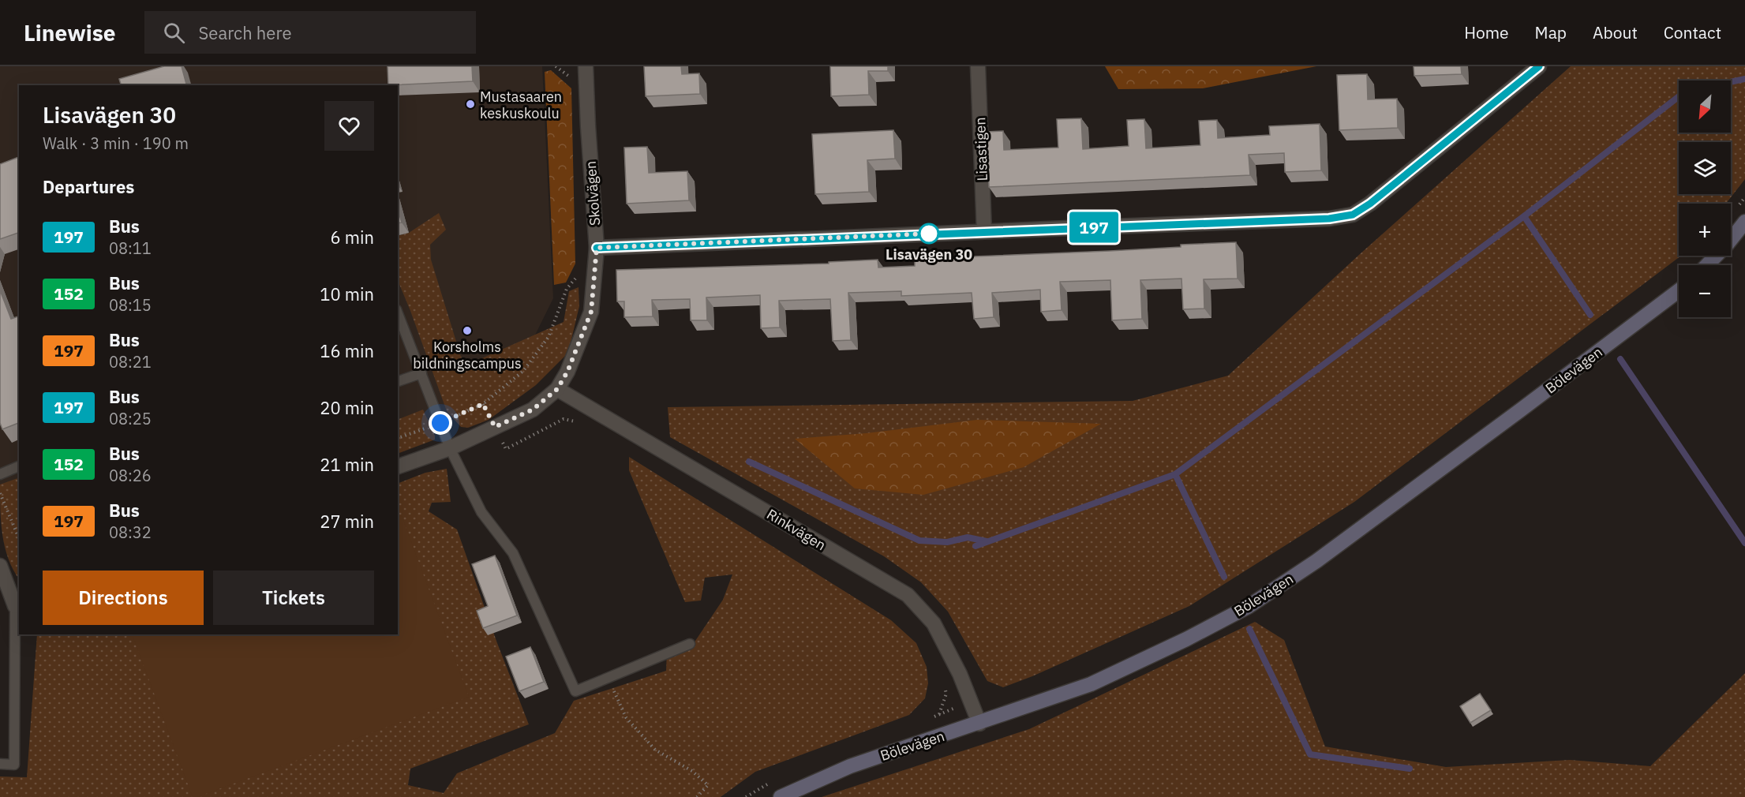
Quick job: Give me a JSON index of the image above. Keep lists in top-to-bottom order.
{
  "streets": {
    "main road": ["Bölevägen"],
    "street": ["Lisastigen", "Skolvägen", "Rinkvägen"]
  },
  "crossings": [
    ["Skolvägen", "Rinkvägen"],
    ["Bölevägen", "Rinkvägen"]
  ],
  "places": ["Mustasaaren keskuskoulu", "Lisavägen 30", "Korsholms bildningscampus"],
  "lines": ["bus line 197"],
  "north": "bottom left",
  "page": {
    "header": "Linewise",
    "search": "Search here",
    "nav": [
      "Home",
      "Map",
      "About",
      "Contact"
    ],
    "on_map": "197",
    "map_buttons": ["+", "−"],
    "heading": [
      ["Lisavägen 30", "Walk · 3 min · 190 m"],
      "Departures"
    ],
    "list": [
      {
        "mark": "197",
        "name": "Bus",
        "note": "08:11",
        "value": "6 min"
      },
      {
        "mark": "152",
        "name": "Bus",
        "note": "08:15",
        "value": "10 min"
      },
      {
        "mark": "197",
        "name": "Bus",
        "note": "08:21",
        "value": "16 min"
      },
      {
        "mark": "197",
        "name": "Bus",
        "note": "08:25",
        "value": "20 min"
      },
      {
        "mark": "152",
        "name": "Bus",
        "note": "08:26",
        "value": "21 min"
      },
      {
        "mark": "197",
        "name": "Bus",
        "note": "08:32",
        "value": "27 min"
      }
    ],
    "buttons": ["Directions", "Tickets"]
  }
}
